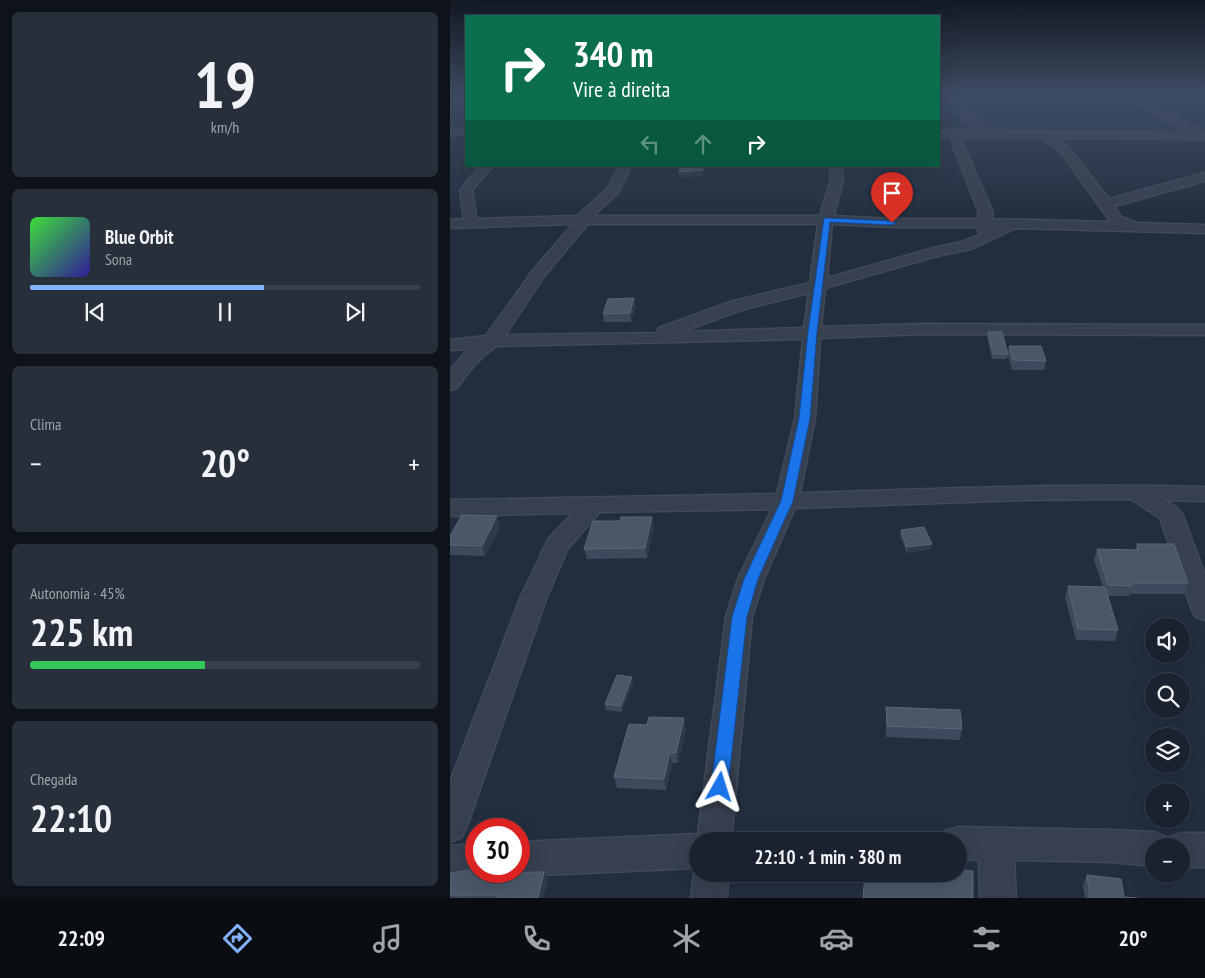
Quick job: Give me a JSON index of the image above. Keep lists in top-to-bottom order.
{
  "page": {
    "tile": [
      ["19", "km/h"],
      "Clima",
      ["Autonomia · 45%", "225 km"],
      ["Chegada", "22:10"]
    ],
    "turn": ["340 m", "Vire à direita"],
    "song": ["Blue Orbit", "Sona"],
    "heat": ["−", "20°", "+"],
    "map_buttons": ["+", "−"],
    "limit": "30",
    "trip": "22:10 · 1 min · 380 m",
    "tabs": ["22:09", "20°"]
  }
}
